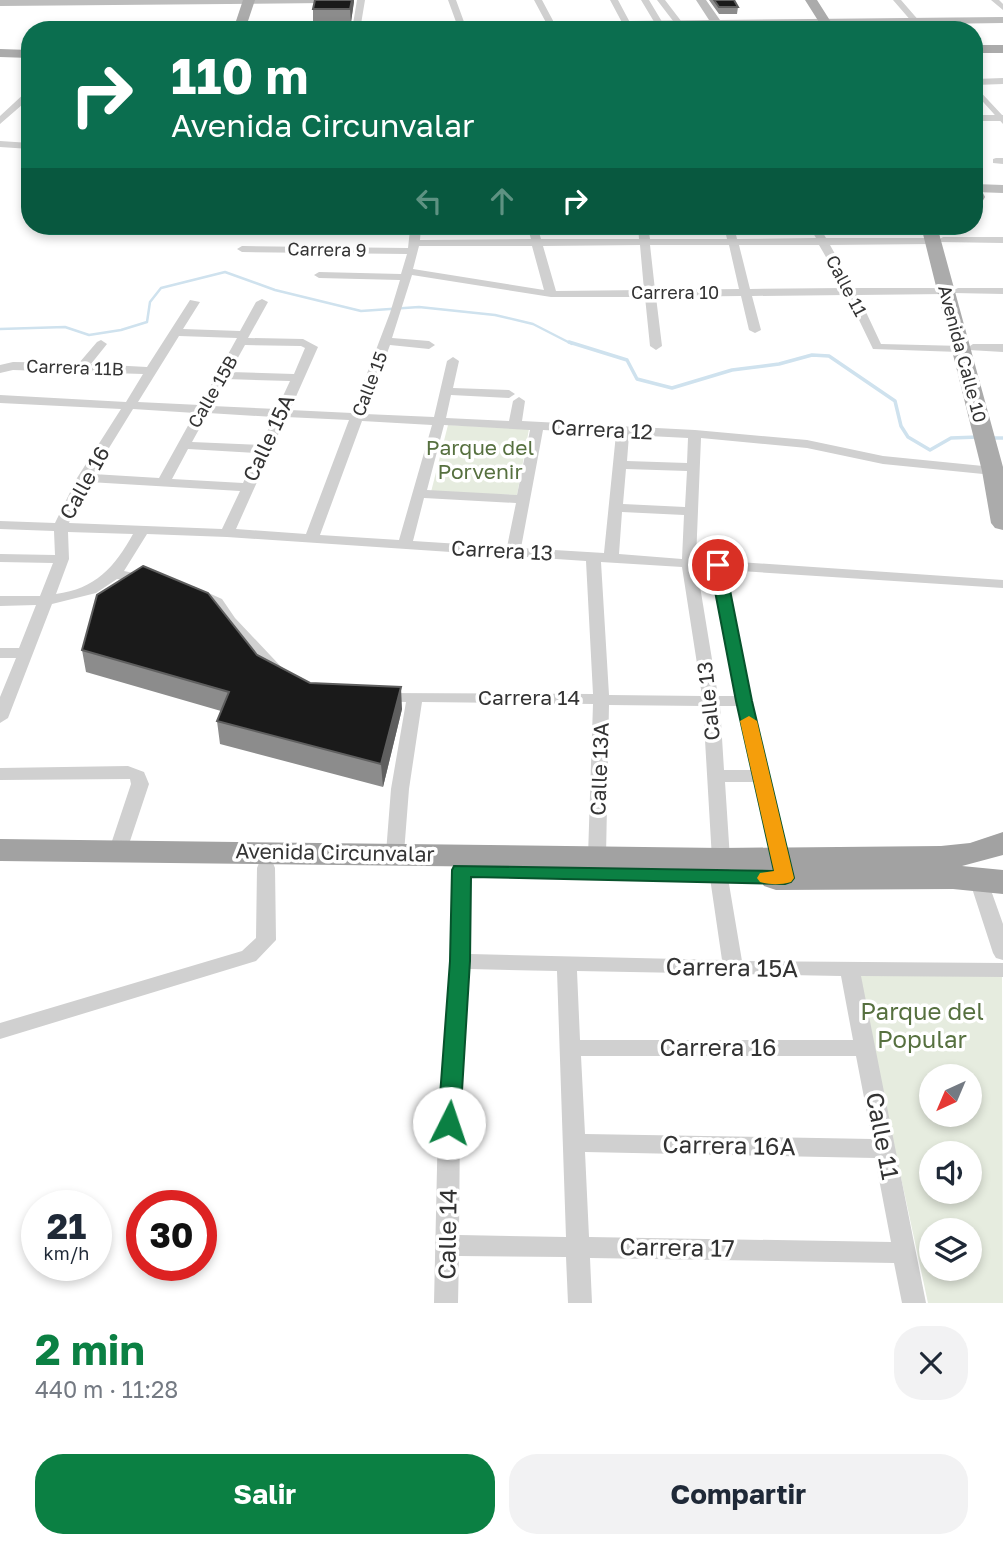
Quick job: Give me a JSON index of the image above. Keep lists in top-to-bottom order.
{
  "streets": {
    "highway": ["Avenida Circunvalar"],
    "main road": ["Avenida Calle 10"],
    "street": [
      "Carrera 9",
      "Calle 11",
      "Carrera 10",
      "Carrera 11B",
      "Calle 15",
      "Calle 15B",
      "Carrera 12",
      "Calle 15A",
      "Calle 16",
      "Carrera 13",
      "Carrera 14",
      "Calle 13",
      "Calle 13A",
      "Carrera 15A",
      "Carrera 16",
      "Carrera 16A",
      "Calle 14",
      "Carrera 17"
    ]
  },
  "crossings": [
    ["Carrera 9", "Calle 11"],
    ["Carrera 9", "Calle 15"],
    ["Calle 11", "Carrera 10"],
    ["Calle 11", "Avenida Calle 10"],
    ["Calle 11", "Carrera 15A"],
    ["Calle 11", "Carrera 16"],
    ["Calle 11", "Carrera 16A"],
    ["Calle 11", "Carrera 17"],
    ["Carrera 10", "Avenida Calle 10"],
    ["Carrera 10", "Calle 15"],
    ["Avenida Calle 10", "Carrera 12"],
    ["Carrera 11B", "Calle 16"],
    ["Calle 15", "Carrera 12"],
    ["Calle 15", "Carrera 13"],
    ["Calle 15B", "Carrera 12"],
    ["Calle 15B", "Calle 15A"],
    ["Carrera 12", "Calle 15A"],
    ["Carrera 12", "Calle 16"],
    ["Carrera 12", "Calle 13"],
    ["Calle 15A", "Carrera 13"],
    ["Calle 16", "Carrera 13"],
    ["Carrera 13", "Calle 13"],
    ["Carrera 13", "Calle 13A"],
    ["Carrera 14", "Calle 13"],
    ["Carrera 14", "Calle 13A"],
    ["Calle 13", "Avenida Circunvalar"],
    ["Calle 13", "Carrera 15A"],
    ["Calle 13A", "Avenida Circunvalar"],
    ["Avenida Circunvalar", "Calle 14"],
    ["Carrera 15A", "Calle 14"],
    ["Calle 14", "Carrera 17"]
  ],
  "parks": ["Parque del Porvenir", "Parque del Popular"],
  "north": "bottom left",
  "page": {
    "turn": ["110 m", "Avenida Circunvalar"],
    "speed": "21 km/h",
    "limit": "30",
    "heading": ["2 min", "440 m · 11:28"],
    "buttons": ["Salir", "Compartir"]
  }
}
